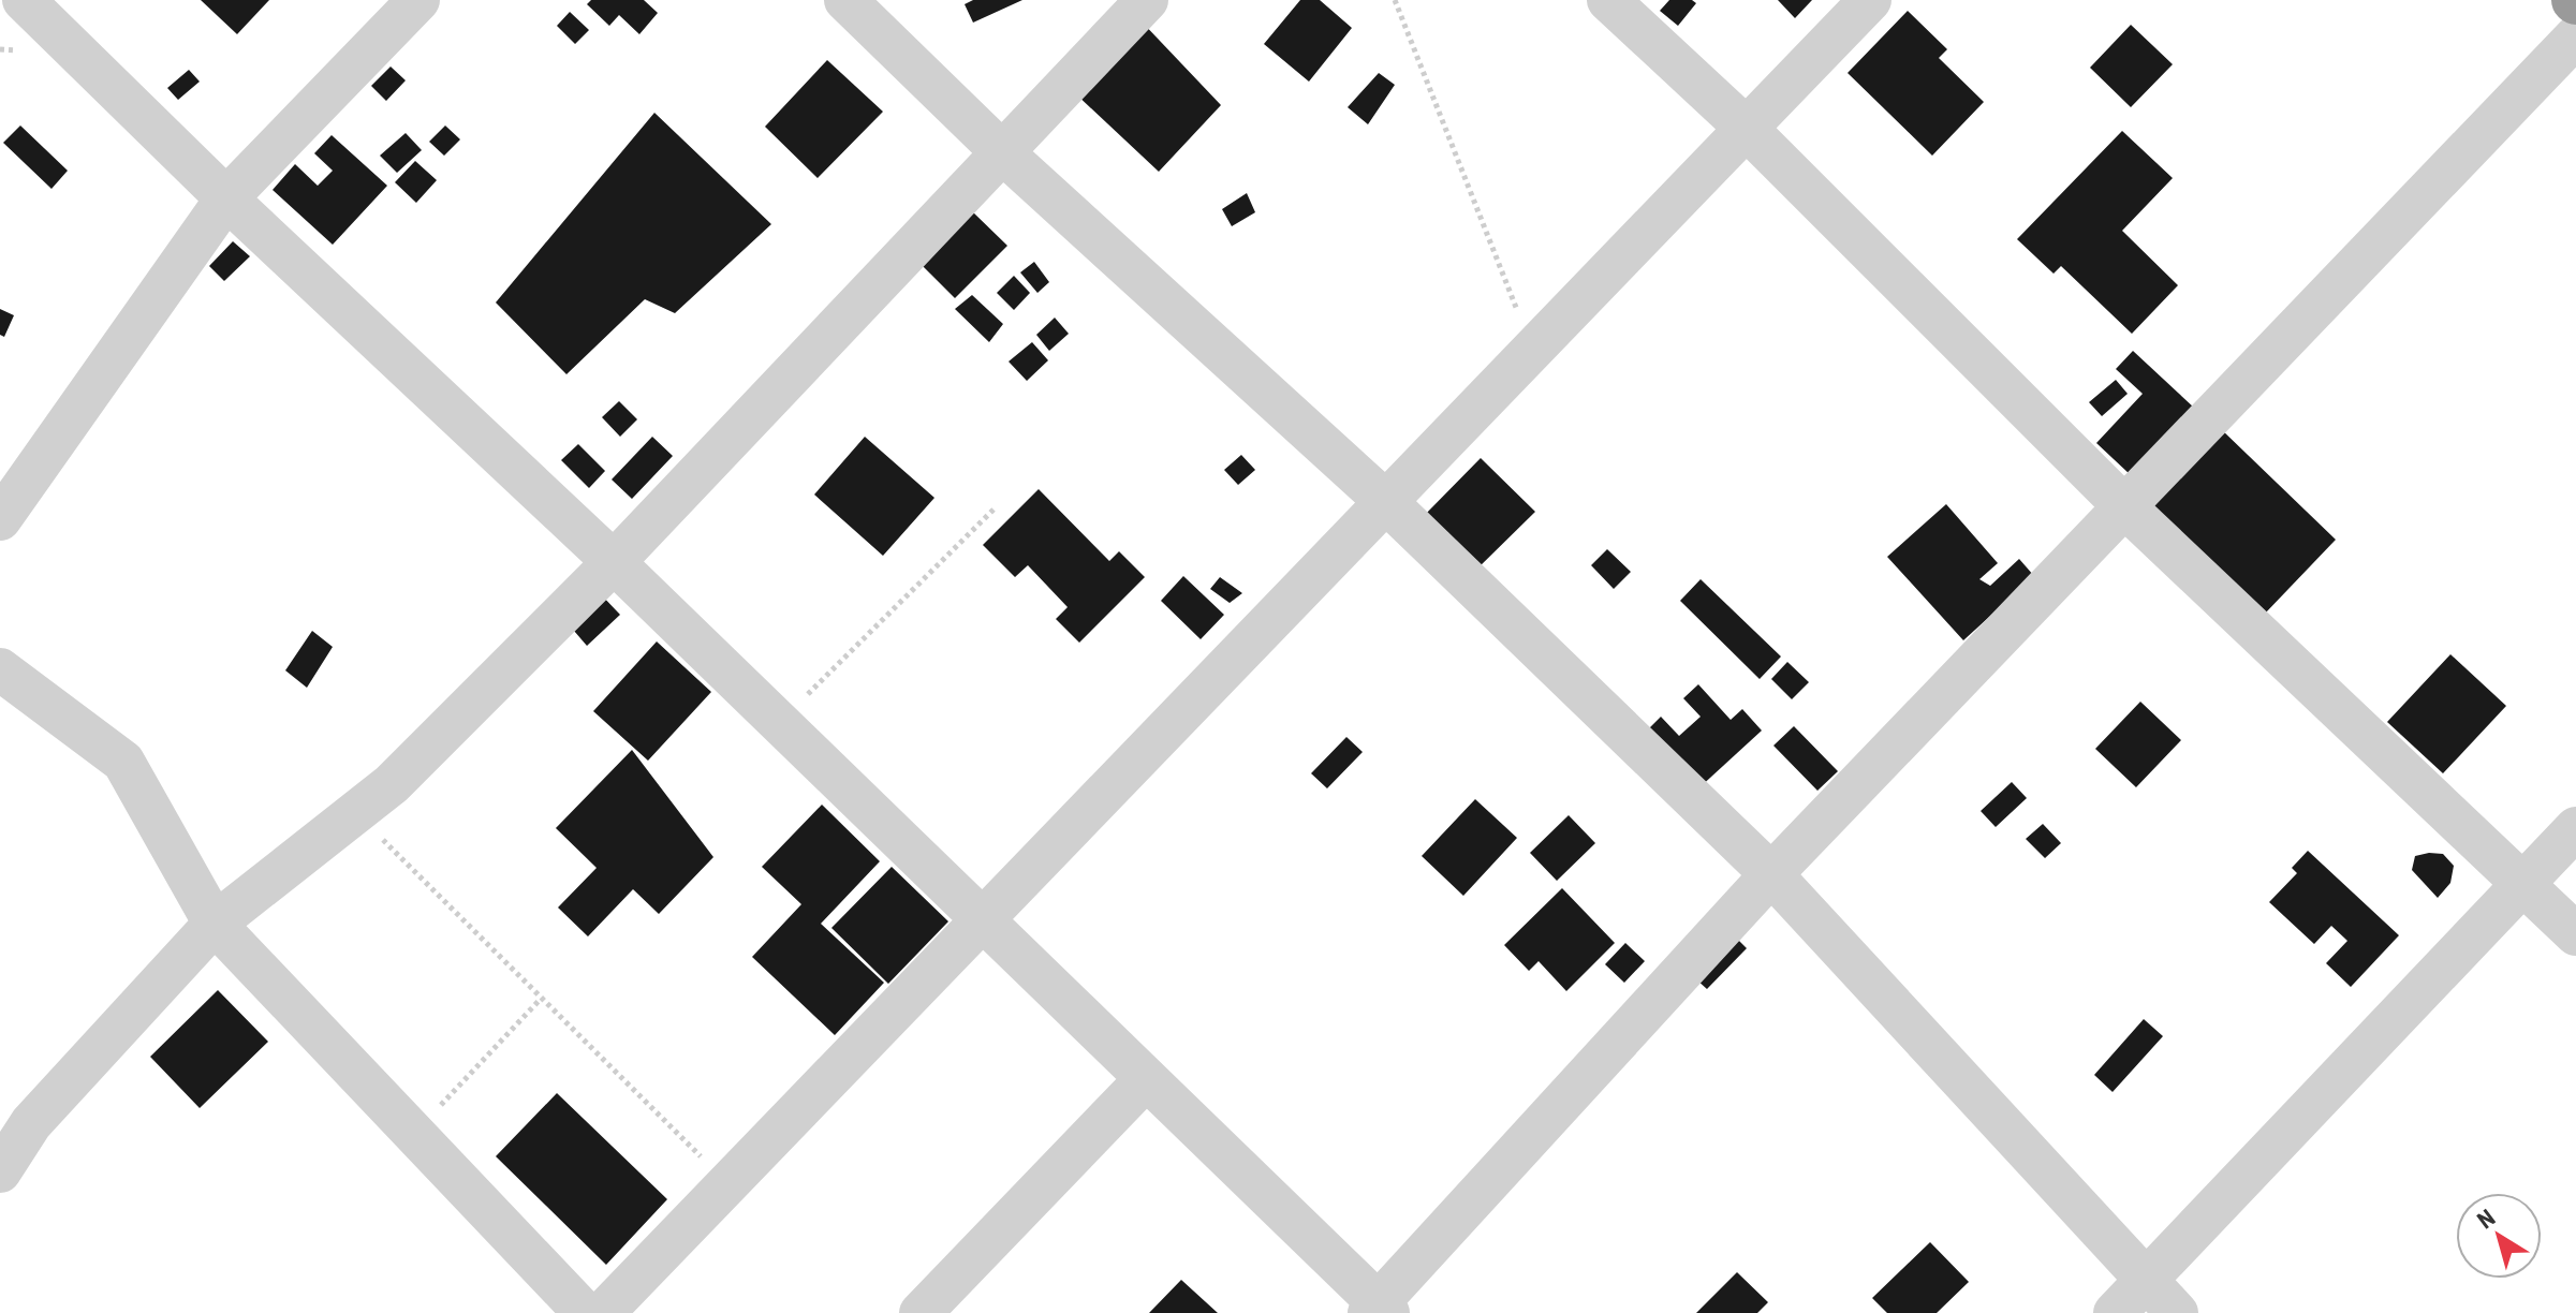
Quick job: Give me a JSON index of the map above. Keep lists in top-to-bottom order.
{
  "north": "top left"
}
